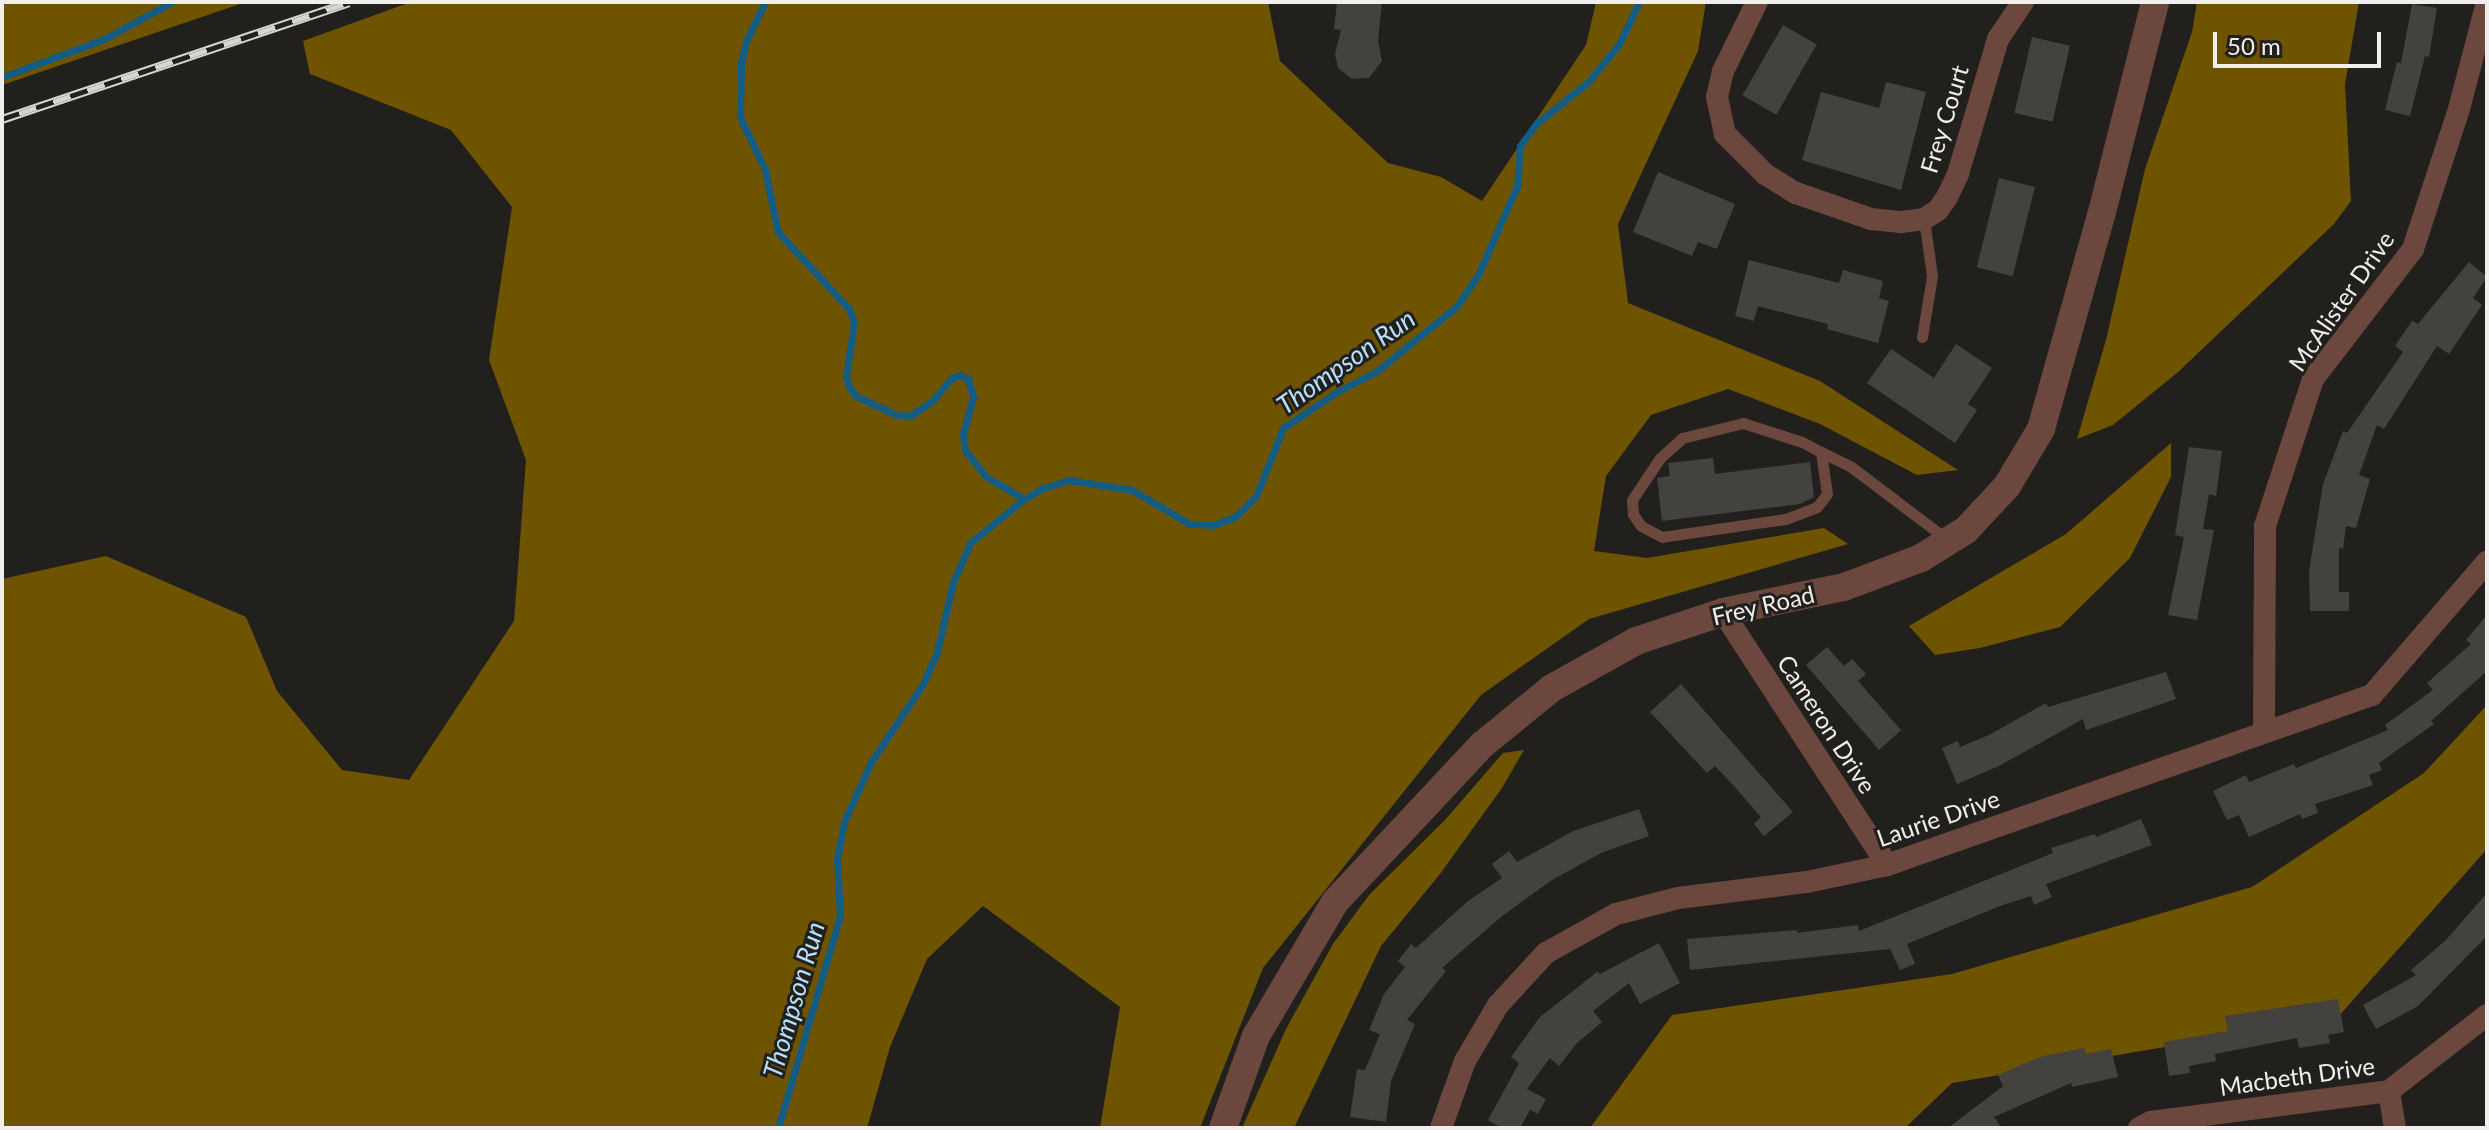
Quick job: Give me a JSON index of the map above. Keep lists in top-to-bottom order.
{
  "streets": {
    "street": [
      "Frey Court",
      "McAlister Drive",
      "Frey Road",
      "Cameron Drive",
      "Laurie Drive",
      "Macbeth Drive"
    ]
  },
  "crossings": [
    ["McAlister Drive", "Laurie Drive"],
    ["Frey Road", "Cameron Drive"],
    ["Cameron Drive", "Laurie Drive"]
  ],
  "water": ["Thompson Run"],
  "scale_bar": "50 m"
}
